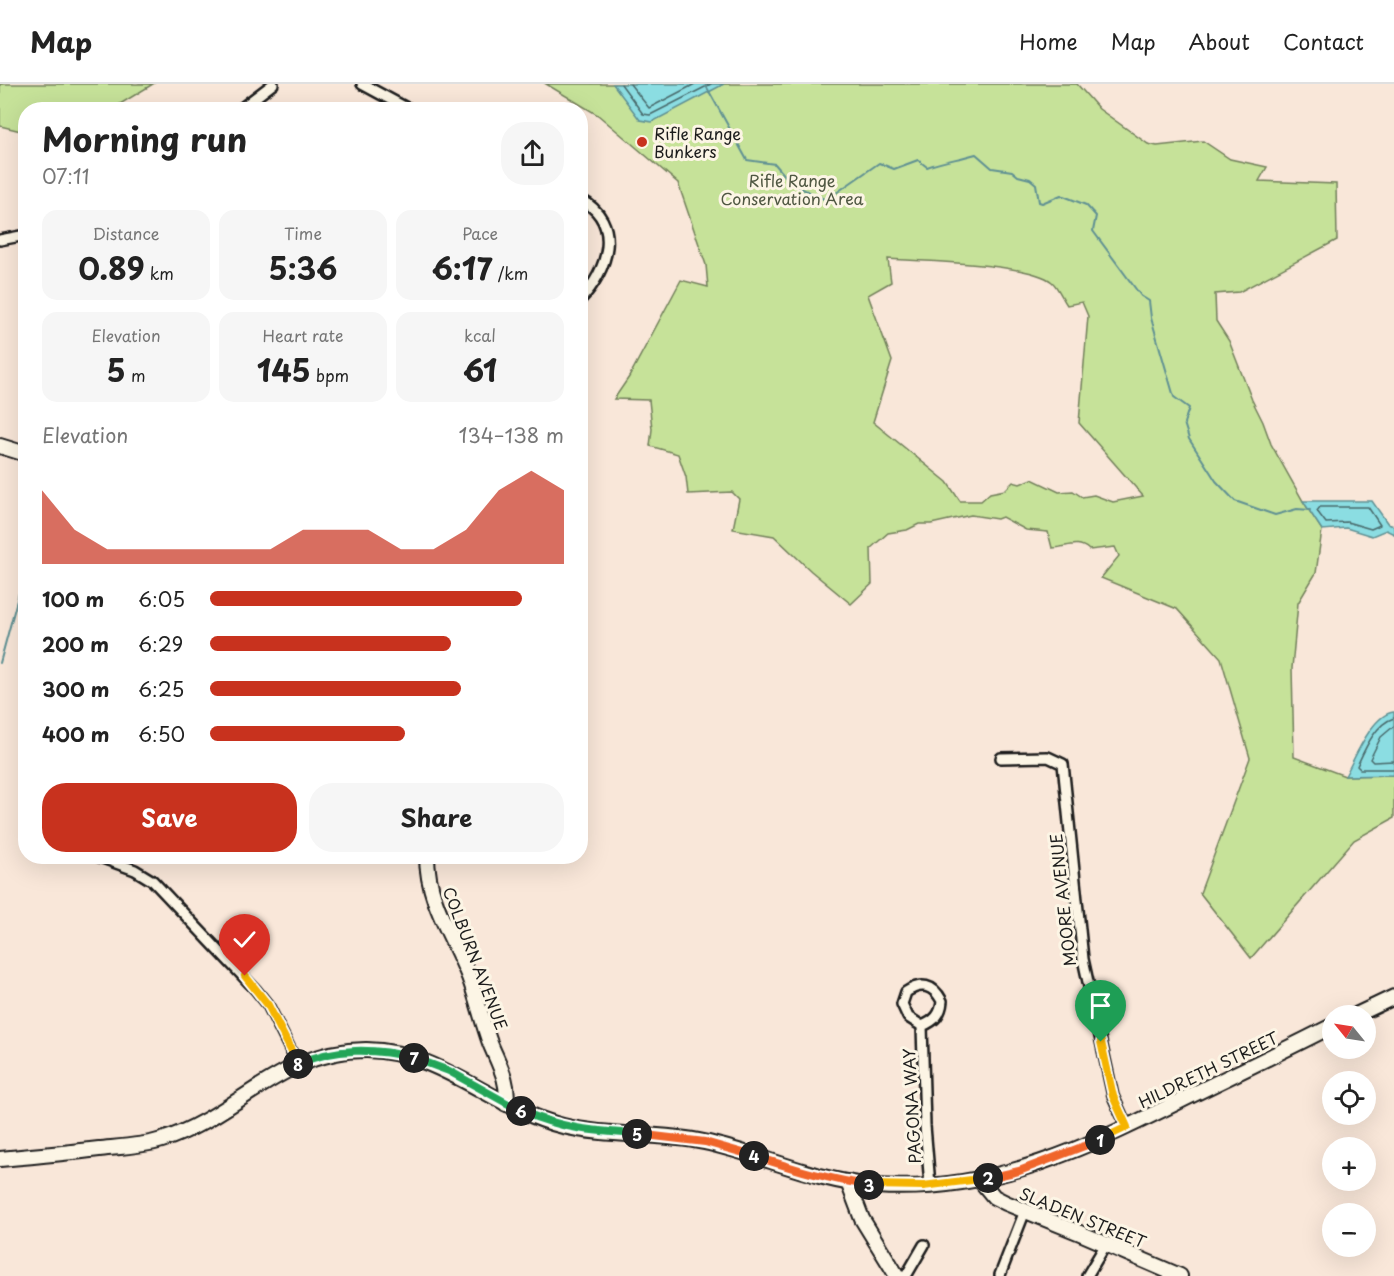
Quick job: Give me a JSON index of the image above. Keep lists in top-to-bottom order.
{
  "streets": {
    "street": [
      "MOORE AVENUE",
      "COLBURN AVENUE",
      "HILDRETH STREET",
      "PAGONA WAY",
      "SLADEN STREET"
    ]
  },
  "crossings": [
    ["MOORE AVENUE", "HILDRETH STREET"],
    ["COLBURN AVENUE", "HILDRETH STREET"],
    ["HILDRETH STREET", "PAGONA WAY"],
    ["HILDRETH STREET", "SLADEN STREET"]
  ],
  "parks": ["Rifle Range Conservation Area"],
  "places": ["Rifle Range Bunkers"],
  "north": "top left",
  "page": {
    "header": "Map",
    "nav": [
      "Home",
      "Map",
      "About",
      "Contact"
    ],
    "heading": ["Morning run", "07:11"],
    "stats": [
      ["Distance", "0.89 km"],
      ["Time", "5:36"],
      ["Pace", "6:17 /km"],
      ["Elevation", "5 m"],
      ["Heart rate", "145 bpm"],
      ["kcal", "61"]
    ],
    "chart": ["Elevation", "134–138 m"],
    "list": [
      {
        "name": "100 m",
        "note": "6:05"
      },
      {
        "name": "200 m",
        "note": "6:29"
      },
      {
        "name": "300 m",
        "note": "6:25"
      },
      {
        "name": "400 m",
        "note": "6:50"
      }
    ],
    "buttons": ["Save", "Share"],
    "map_buttons": ["+", "−"],
    "pins": [
      "7",
      "8",
      "6",
      "5",
      "1",
      "4",
      "2",
      "3"
    ]
  }
}
